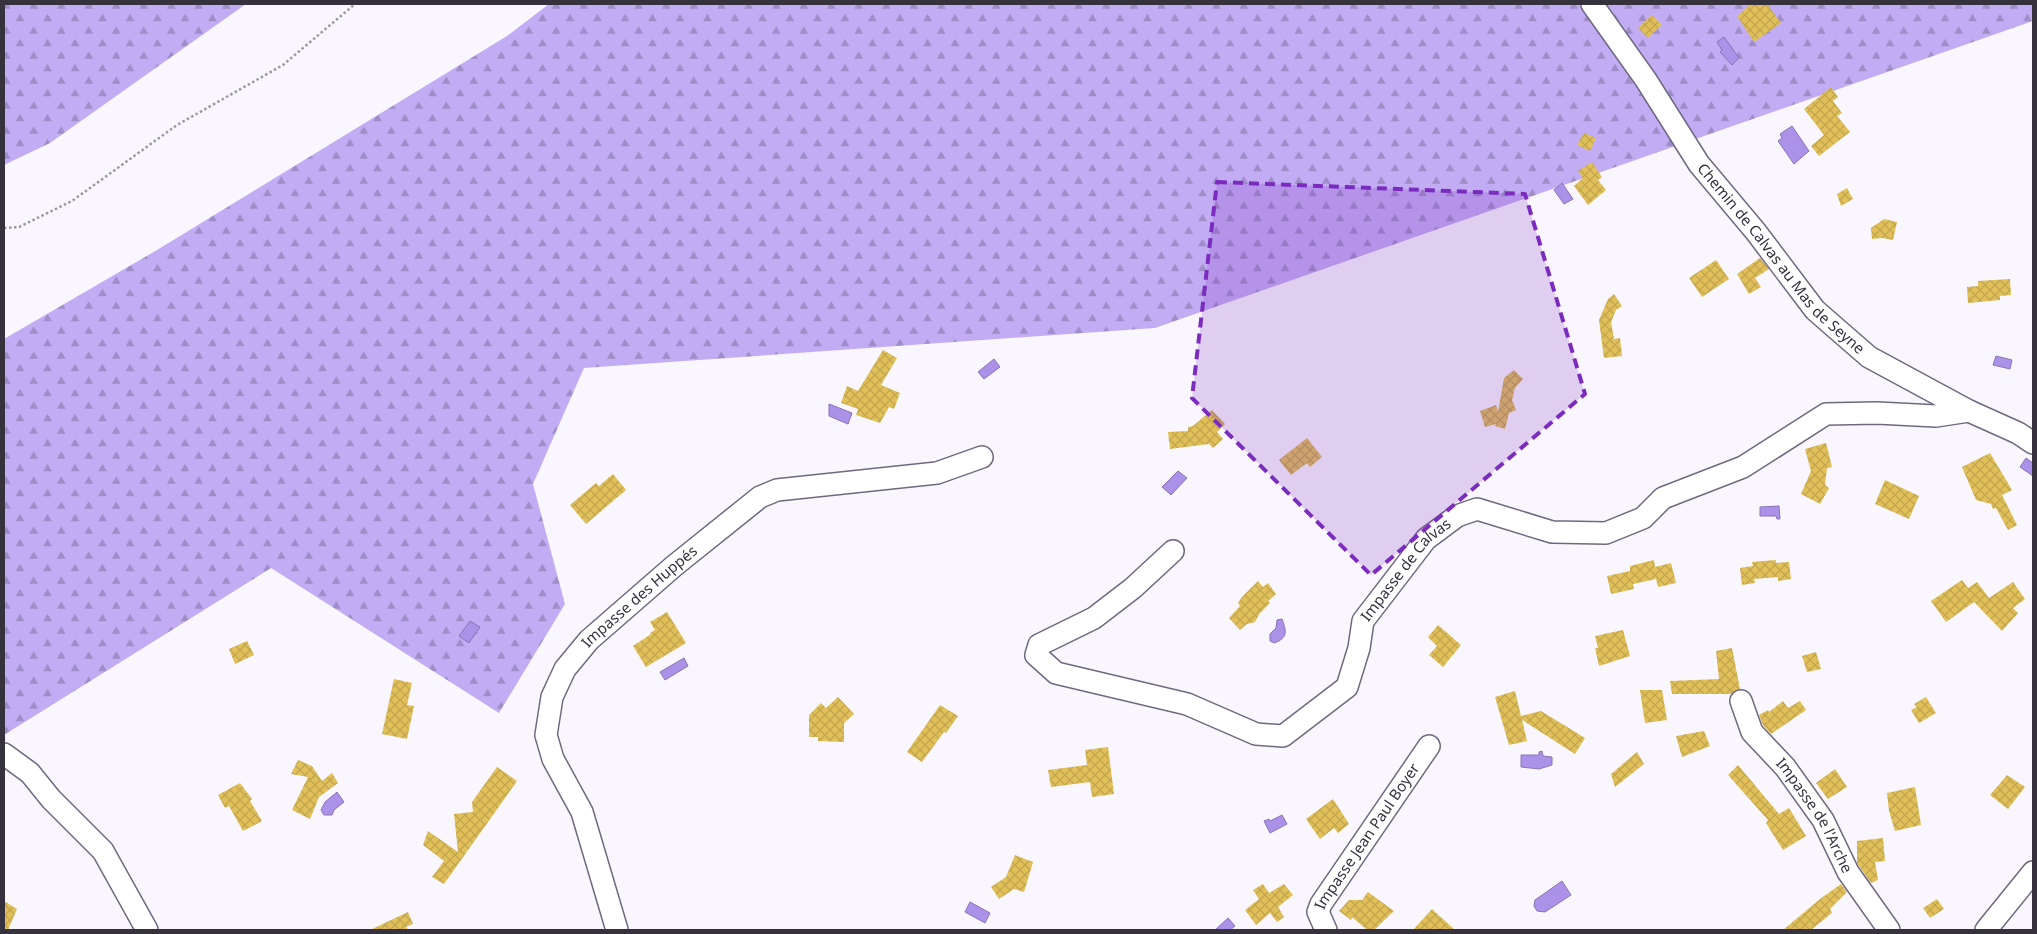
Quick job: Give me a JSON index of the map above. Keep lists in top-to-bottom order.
{
  "streets": {
    "street": [
      "Chemin de Calvas au Mas de Seyne",
      "Impasse de Calvas",
      "Impasse des Huppés",
      "Impasse de l'Arche",
      "Impasse Jean Paul Boyer"
    ]
  },
  "crossings": [
    ["Chemin de Calvas au Mas de Seyne", "Impasse de Calvas"]
  ]
}
